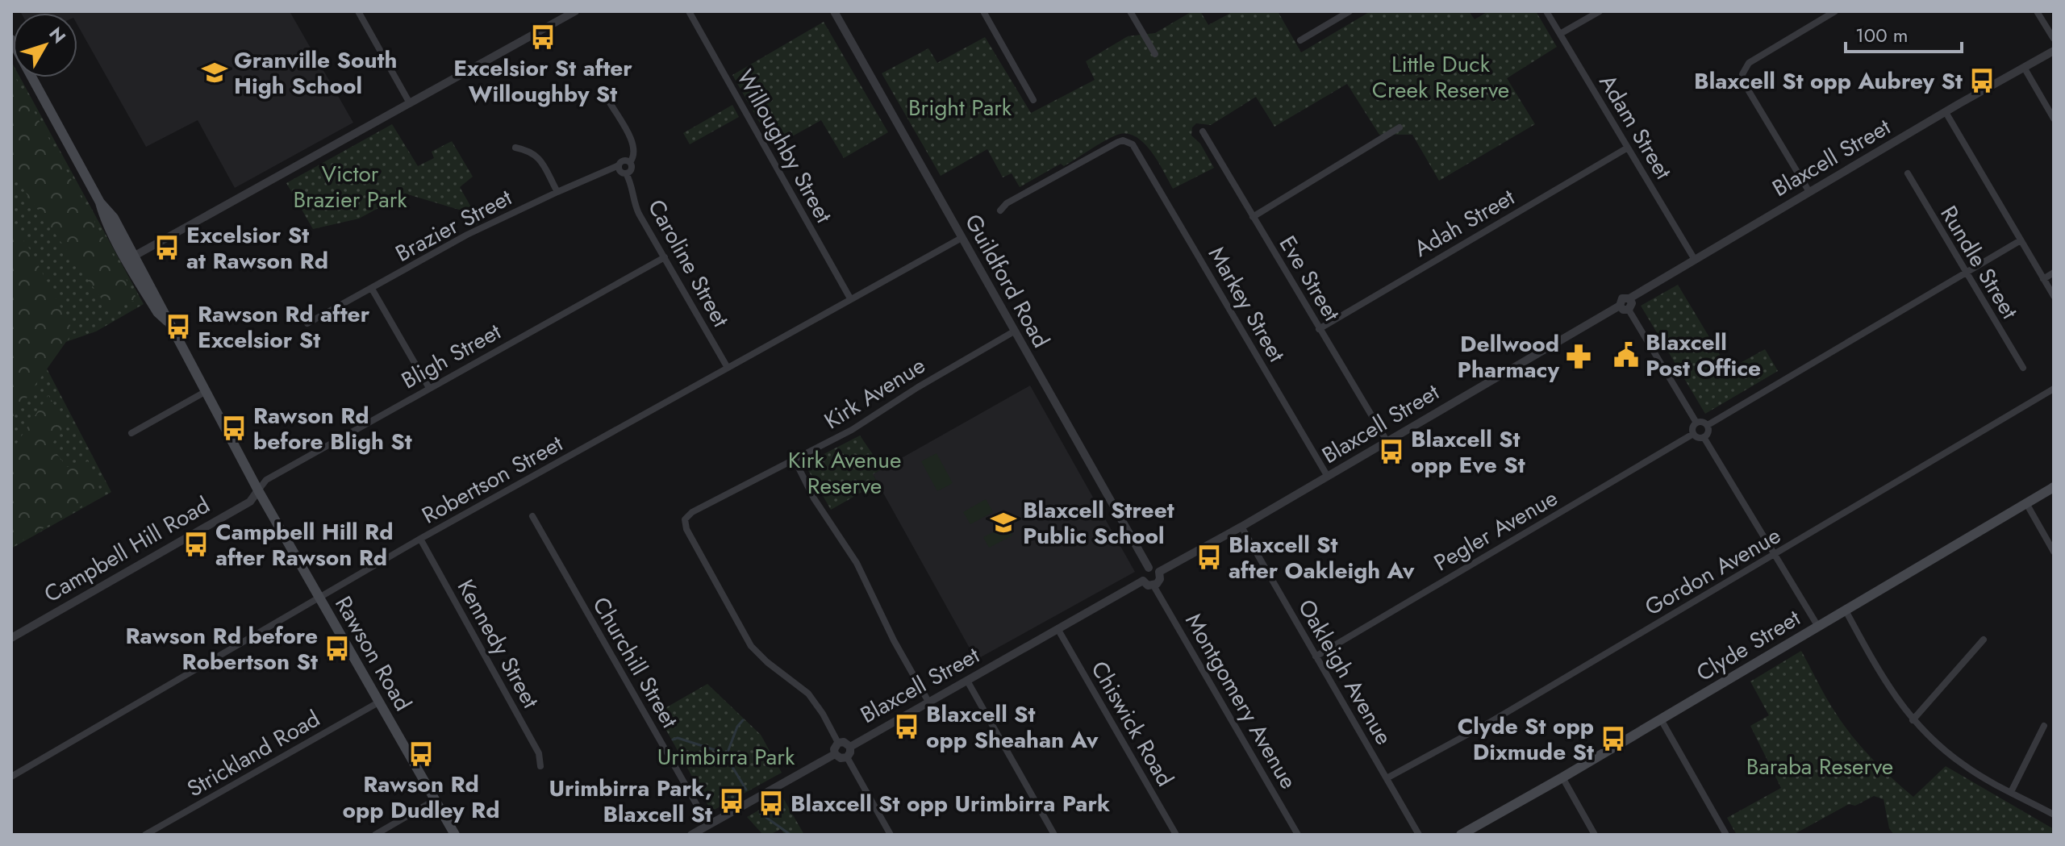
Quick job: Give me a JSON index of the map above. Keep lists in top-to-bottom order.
{
  "streets": {
    "main road": ["Clyde Street", "Rawson Road"],
    "street": [
      "Adam Street",
      "Willoughby Street",
      "Blaxcell Street",
      "Adah Street",
      "Brazier Street",
      "Rundle Street",
      "Caroline Street",
      "Eve Street",
      "Guildford Road",
      "Markey Street",
      "Bligh Street",
      "Kirk Avenue",
      "Robertson Street",
      "Pegler Avenue",
      "Campbell Hill Road",
      "Gordon Avenue",
      "Kennedy Street",
      "Churchill Street",
      "Oakleigh Avenue",
      "Montgomery Avenue",
      "Chiswick Road",
      "Strickland Road"
    ]
  },
  "crossings": [
    ["Adam Street", "Blaxcell Street"],
    ["Adam Street", "Adah Street"],
    ["Willoughby Street", "Robertson Street"],
    ["Blaxcell Street", "Eve Street"],
    ["Blaxcell Street", "Guildford Road"],
    ["Blaxcell Street", "Markey Street"],
    ["Blaxcell Street", "Kirk Avenue"],
    ["Blaxcell Street", "Oakleigh Avenue"],
    ["Blaxcell Street", "Montgomery Avenue"],
    ["Blaxcell Street", "Chiswick Road"],
    ["Adah Street", "Eve Street"],
    ["Brazier Street", "Caroline Street"],
    ["Caroline Street", "Bligh Street"],
    ["Caroline Street", "Robertson Street"],
    ["Guildford Road", "Kirk Avenue"],
    ["Guildford Road", "Robertson Street"],
    ["Guildford Road", "Montgomery Avenue"],
    ["Bligh Street", "Campbell Hill Road"],
    ["Bligh Street", "Rawson Road"],
    ["Robertson Street", "Kennedy Street"],
    ["Robertson Street", "Rawson Road"],
    ["Pegler Avenue", "Oakleigh Avenue"],
    ["Campbell Hill Road", "Rawson Road"],
    ["Gordon Avenue", "Oakleigh Avenue"],
    ["Rawson Road", "Strickland Road"]
  ],
  "parks": [
    "Little Duck Creek Reserve",
    "Bright Park",
    "Victor Brazier Park",
    "Kirk Avenue Reserve",
    "Urimbirra Park",
    "Baraba Reserve"
  ],
  "places": {
    "bus stop": [
      "Excelsior St after Willoughby St",
      "Blaxcell St opp Aubrey St",
      "Excelsior St at Rawson Rd",
      "Rawson Rd after Excelsior St",
      "Rawson Rd before Bligh St",
      "Blaxcell St opp Eve St",
      "Campbell Hill Rd after Rawson Rd",
      "Blaxcell St after Oakleigh Av",
      "Rawson Rd before Robertson St",
      "Blaxcell St opp Sheahan Av",
      "Clyde St opp Dixmude St",
      "Rawson Rd opp Dudley Rd",
      "Urimbirra Park, Blaxcell St",
      "Blaxcell St opp Urimbirra Park"
    ],
    "school or university": ["Granville South High School", "Blaxcell Street Public School"],
    "public building": ["Blaxcell Post Office"],
    "pharmacy": ["Dellwood Pharmacy"]
  },
  "scale_bar": "100 m",
  "north": "top right"
}
